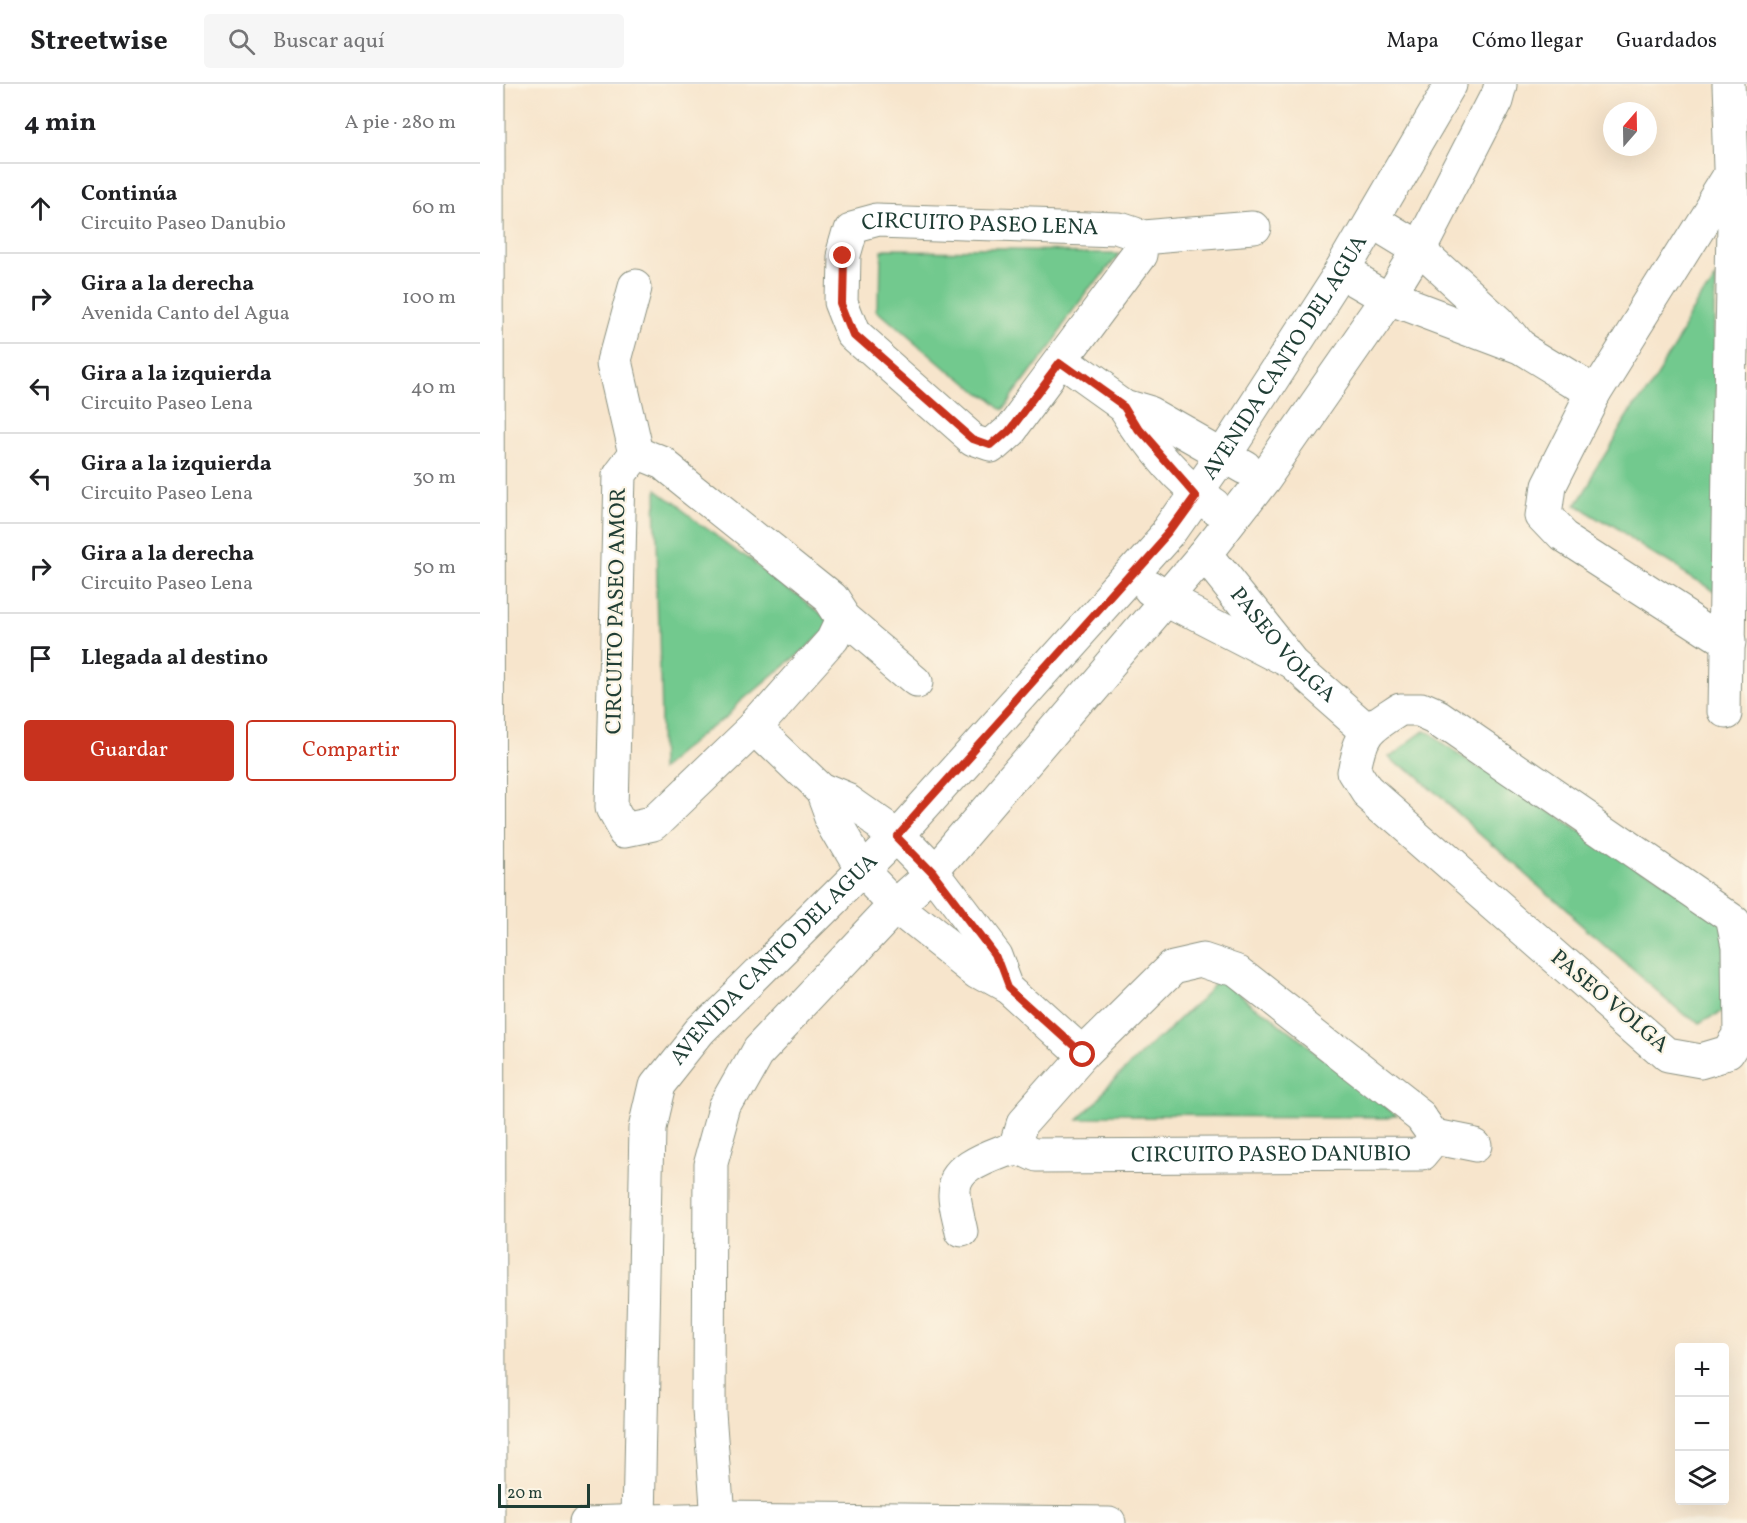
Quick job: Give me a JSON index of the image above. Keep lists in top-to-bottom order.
{
  "streets": {
    "street": [
      "CIRCUITO PASEO LENA",
      "AVENIDA CANTO DEL AGUA",
      "CIRCUITO PASEO AMOR",
      "PASEO VOLGA",
      "CIRCUITO PASEO DANUBIO"
    ]
  },
  "crossings": [
    ["AVENIDA CANTO DEL AGUA", "PASEO VOLGA"]
  ],
  "scale_bar": "20 m",
  "north": "top",
  "page": {
    "header": "Streetwise",
    "search": "Buscar aquí",
    "nav": ["Mapa", "Cómo llegar", "Guardados"],
    "heading": ["4 min", "A pie · 280 m"],
    "list": [
      ["Continúa", "Circuito Paseo Danubio", "60 m"],
      ["Gira a la derecha", "Avenida Canto del Agua", "100 m"],
      ["Gira a la izquierda", "Circuito Paseo Lena", "40 m"],
      ["Gira a la izquierda", "Circuito Paseo Lena", "30 m"],
      ["Gira a la derecha", "Circuito Paseo Lena", "50 m"],
      "Llegada al destino"
    ],
    "buttons": ["Guardar", "Compartir"],
    "map_buttons": ["+", "−"],
    "scale": "20 m"
  }
}
